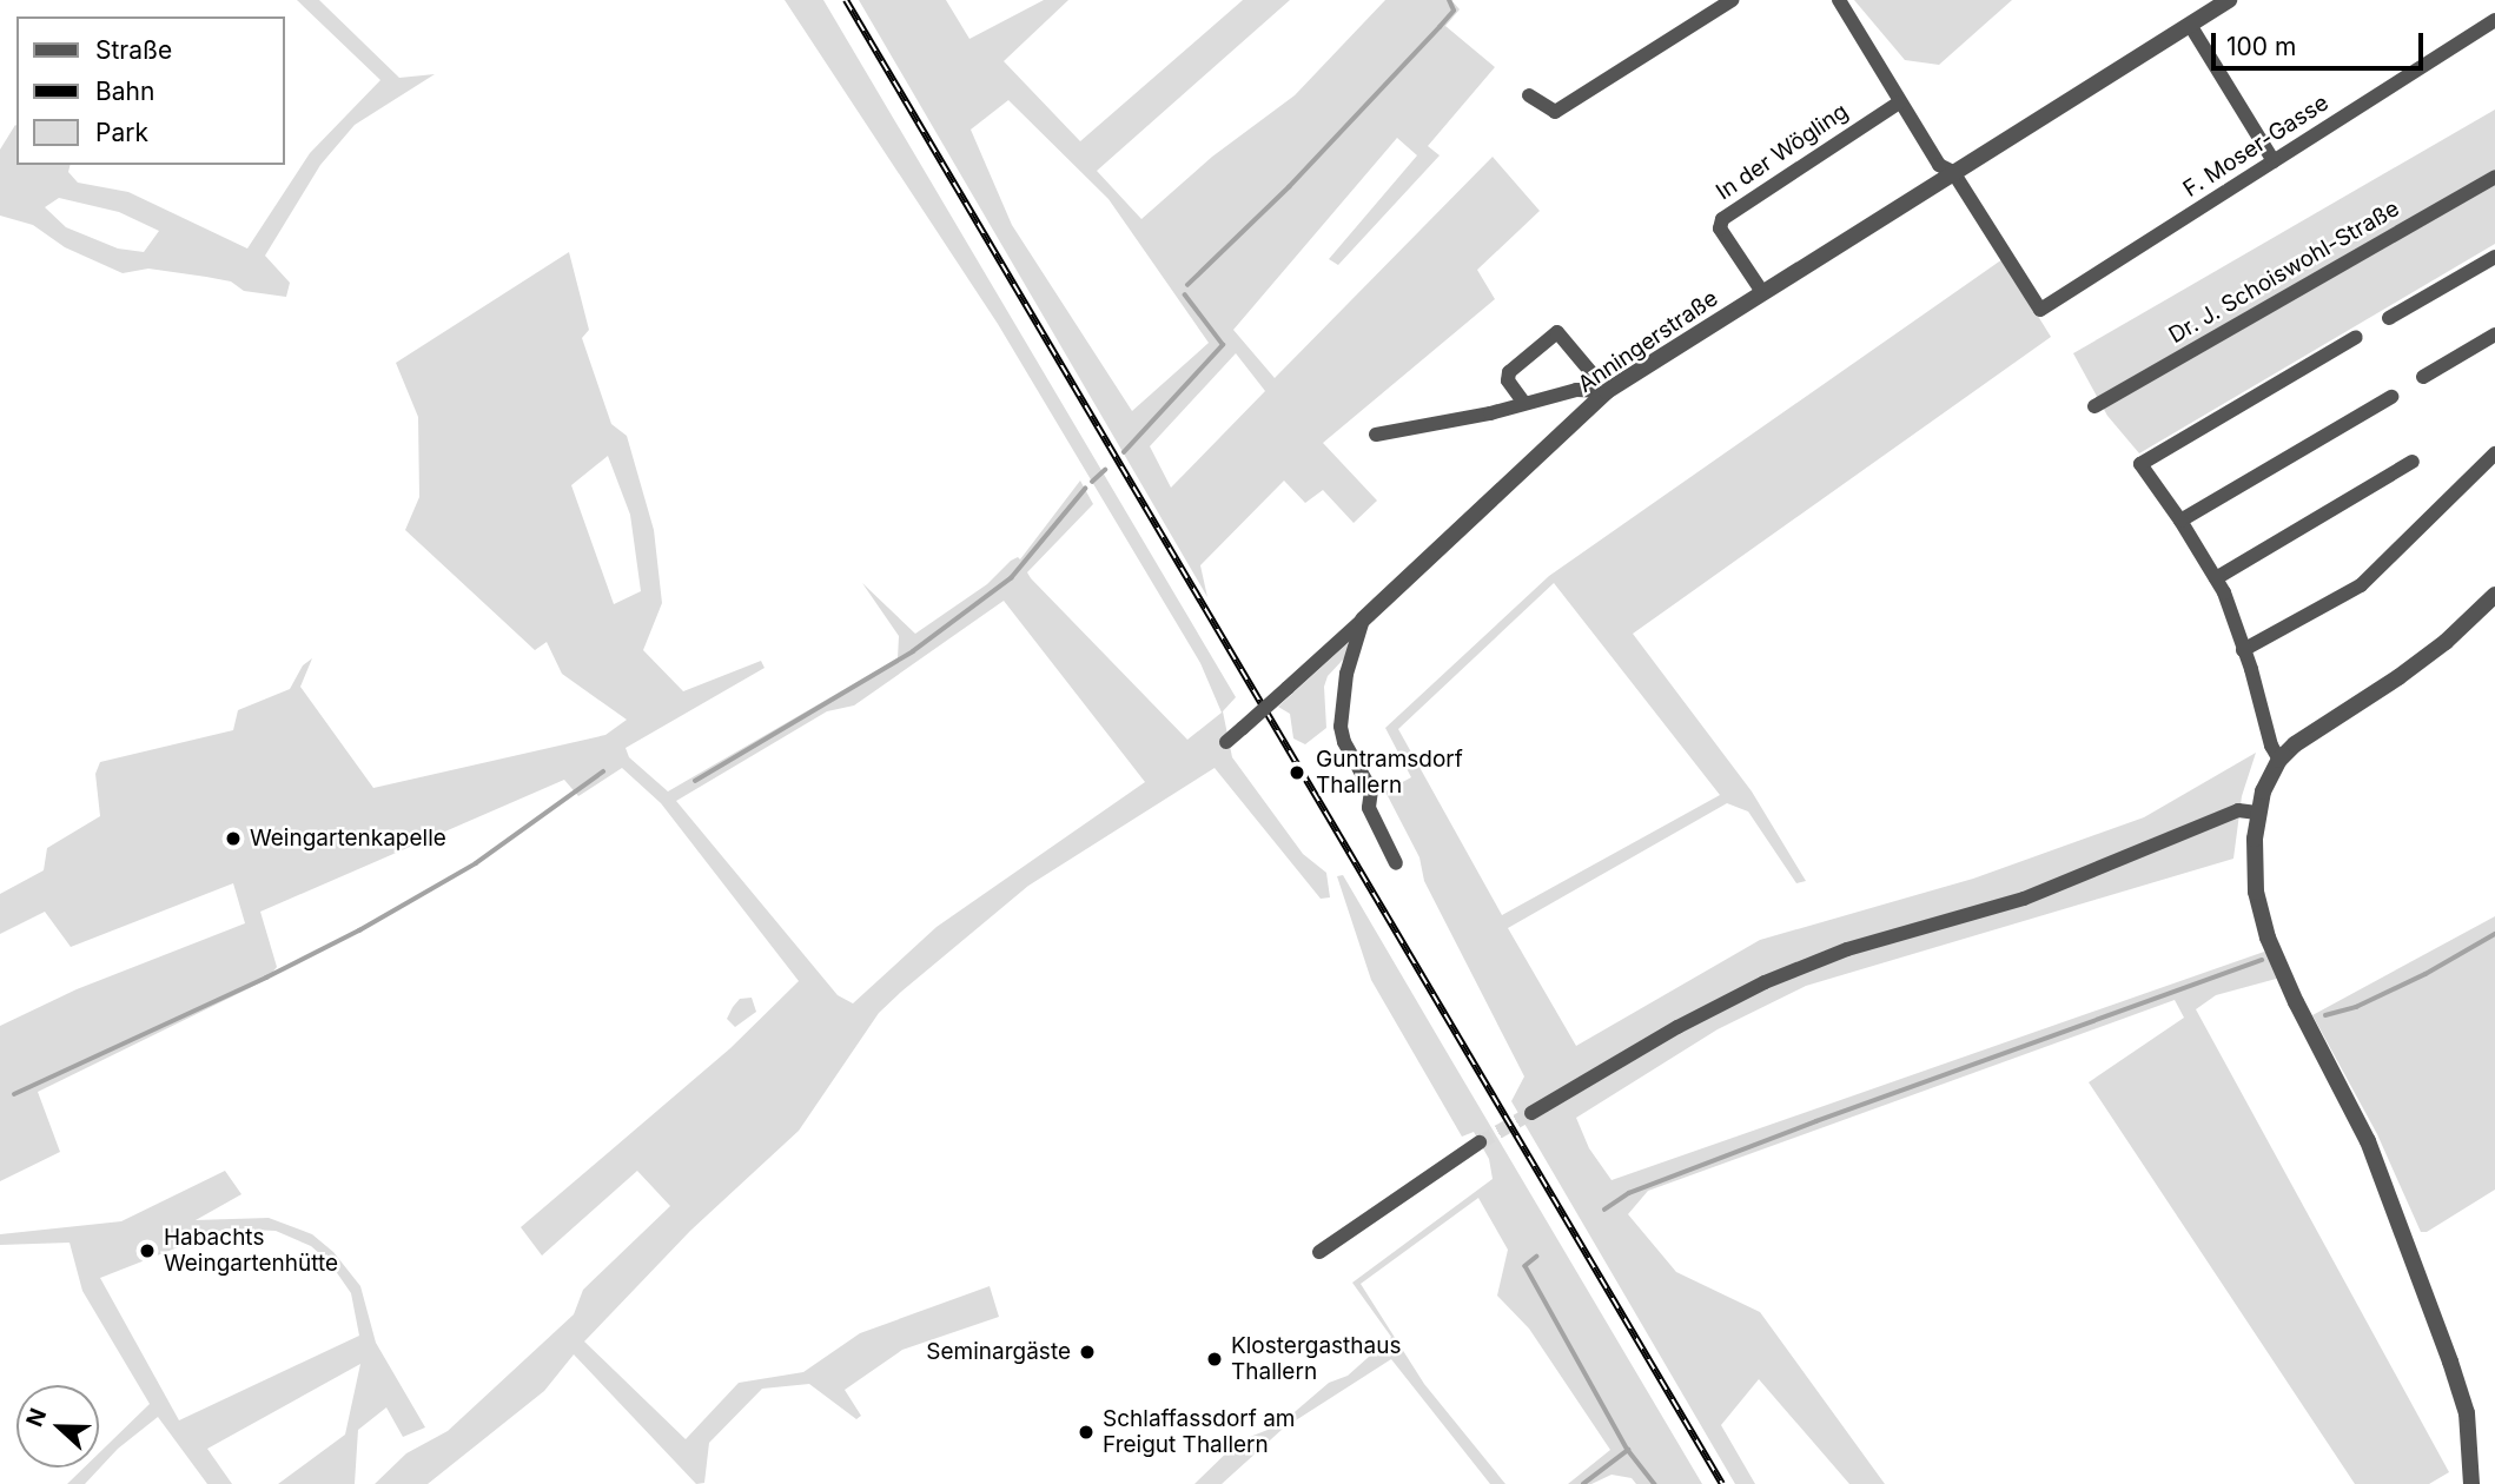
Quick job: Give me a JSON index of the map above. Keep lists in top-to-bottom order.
{
  "streets": {
    "street": [
      "F. Moser-Gasse",
      "In der Wögling",
      "Dr. J. Schoiswohl-Straße",
      "Anningerstraße"
    ]
  },
  "crossings": [
    ["F. Moser-Gasse", "Anningerstraße"],
    ["In der Wögling", "Anningerstraße"]
  ],
  "places": [
    "Guntramsdorf Thallern",
    "Weingartenkapelle",
    "Habachts Weingartenhütte",
    "Seminargäste",
    "Klostergasthaus Thallern",
    "Schlaffassdorf am Freigut Thallern"
  ],
  "legend": ["Straße", "Bahn", "Park"],
  "scale_bar": "100 m",
  "north": "left"
}
